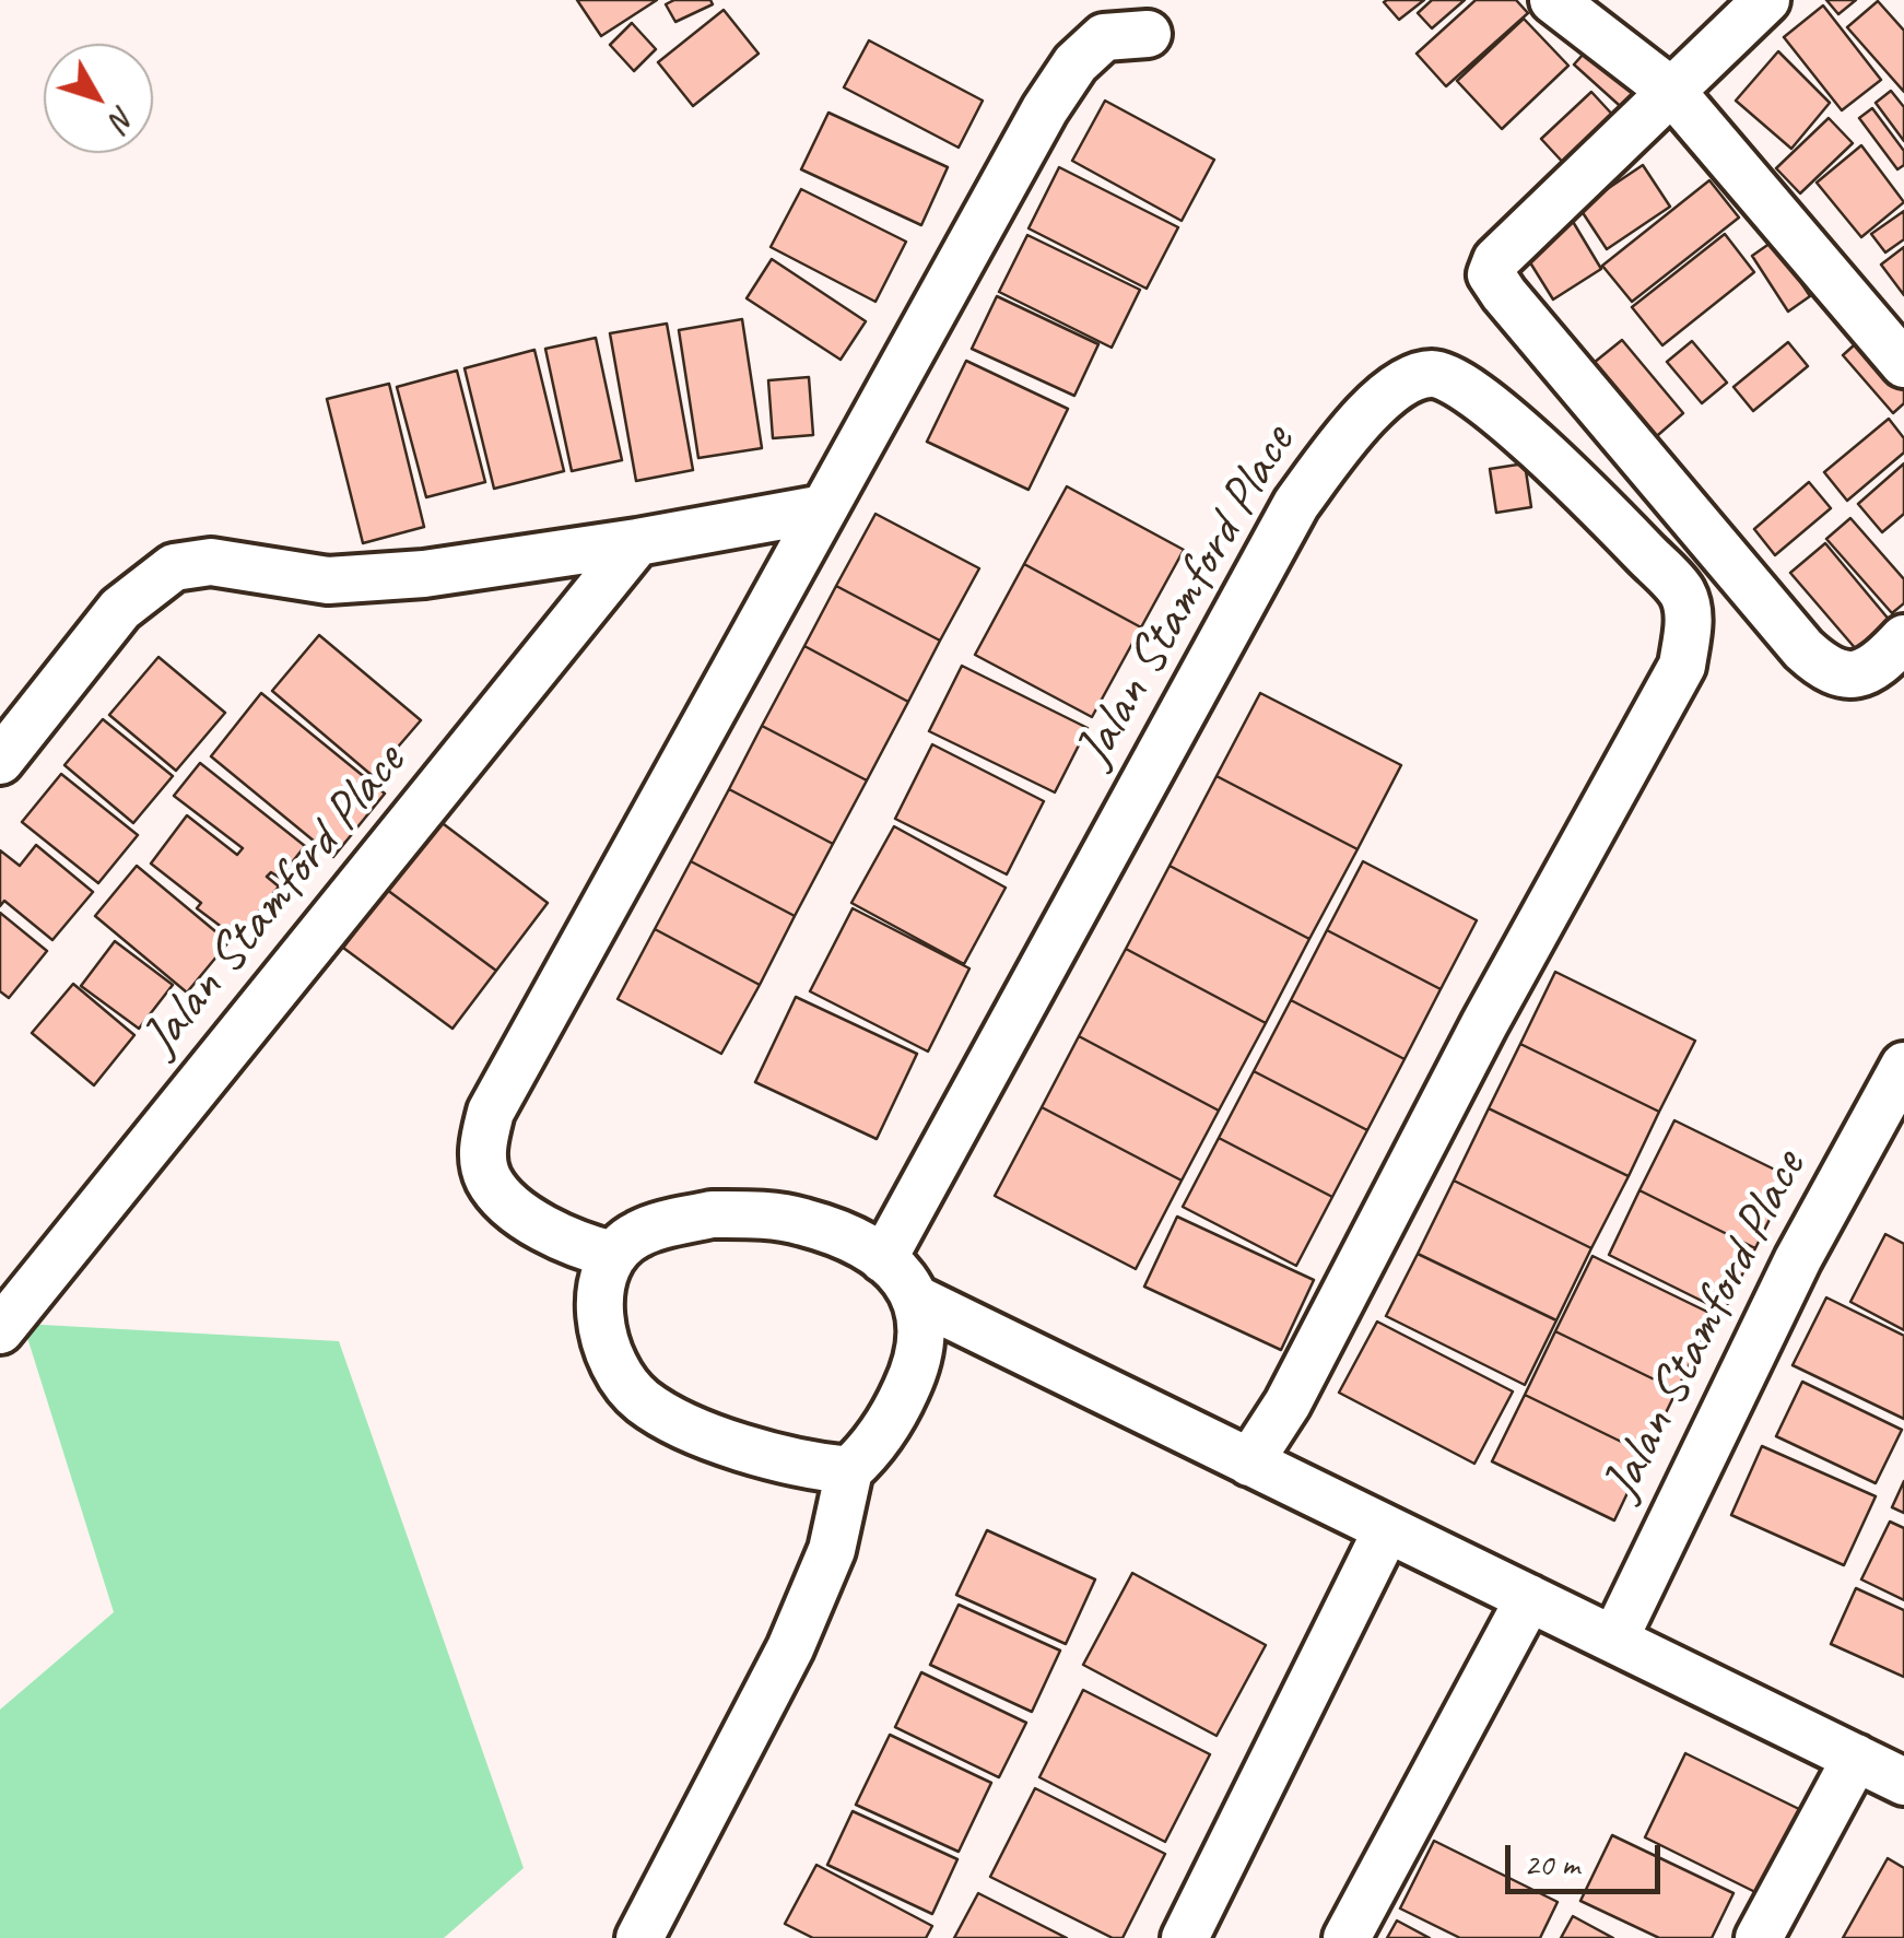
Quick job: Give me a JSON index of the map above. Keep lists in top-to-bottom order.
{
  "streets": {
    "street": ["Jalan Stamford Place"]
  },
  "scale_bar": "20 m",
  "north": "bottom right"
}
